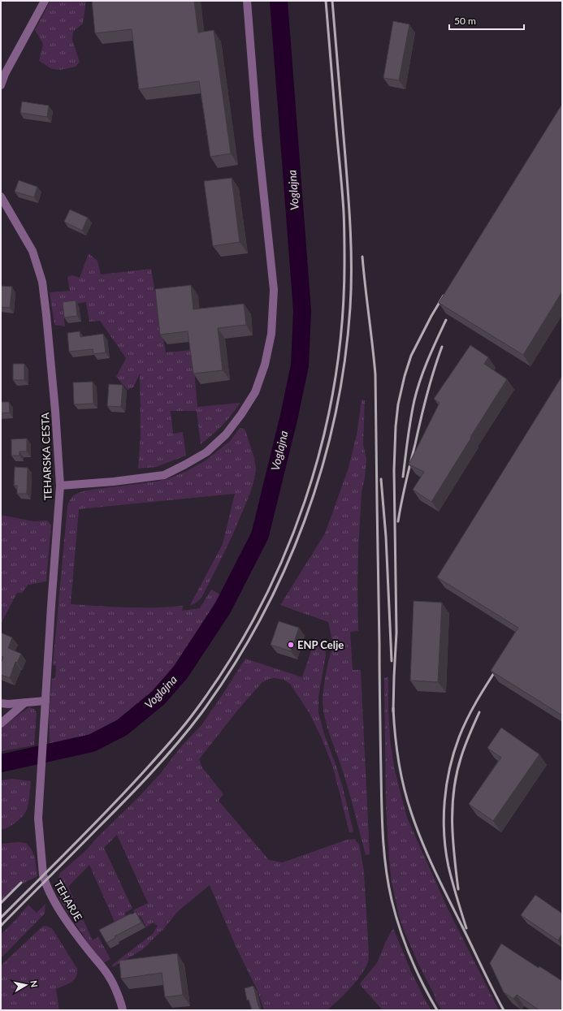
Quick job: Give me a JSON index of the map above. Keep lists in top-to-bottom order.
{
  "streets": {
    "street": ["TEHARSKA CESTA", "TEHARJE"]
  },
  "crossings": [
    ["TEHARSKA CESTA", "TEHARJE"]
  ],
  "water": ["Voglajna"],
  "places": ["ENP Celje"],
  "scale_bar": "50 m",
  "north": "right"
}
